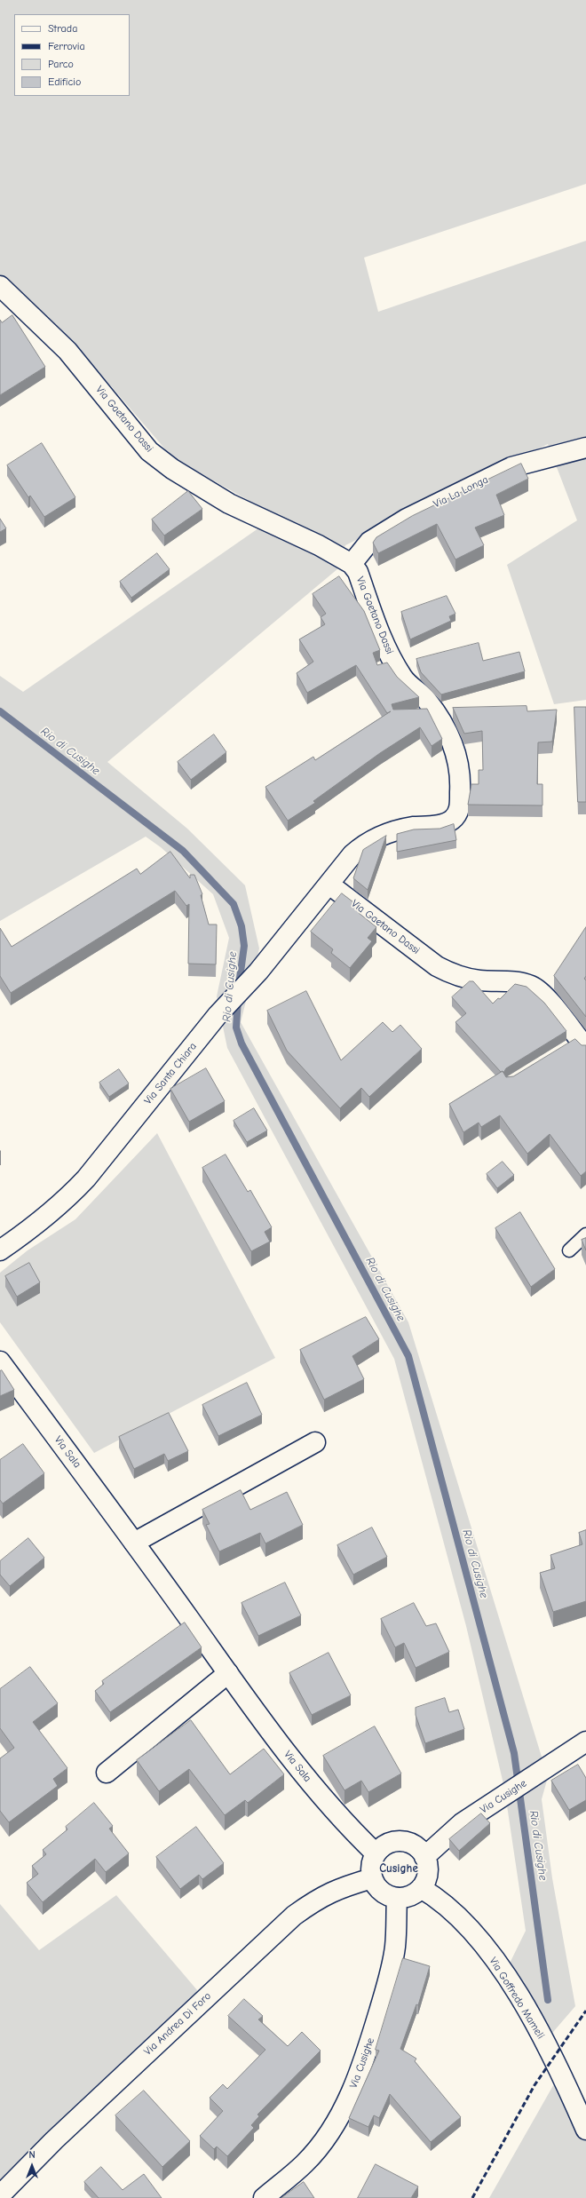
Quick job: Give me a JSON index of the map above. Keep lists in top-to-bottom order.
{
  "streets": {
    "street": [
      "Via Gaetano Dassi",
      "Via La Longa",
      "Via Santa Chiara",
      "Via Sala",
      "Via Cusighe",
      "Via Goffredo Mameli",
      "Via Andrea Di Foro"
    ]
  },
  "crossings": [
    ["Via Gaetano Dassi", "Via La Longa"],
    ["Via Gaetano Dassi", "Via Santa Chiara"],
    ["Via Sala", "Via Cusighe"],
    ["Via Sala", "Via Goffredo Mameli"],
    ["Via Sala", "Via Andrea Di Foro"],
    ["Via Cusighe", "Via Goffredo Mameli"],
    ["Via Cusighe", "Via Andrea Di Foro"],
    ["Via Goffredo Mameli", "Via Andrea Di Foro"]
  ],
  "districts": ["Cusighe"],
  "water": ["Rio di Cusighe"],
  "legend": [
    "Strada",
    "Ferrovia",
    "Parco",
    "Edificio"
  ],
  "north": "top"
}
